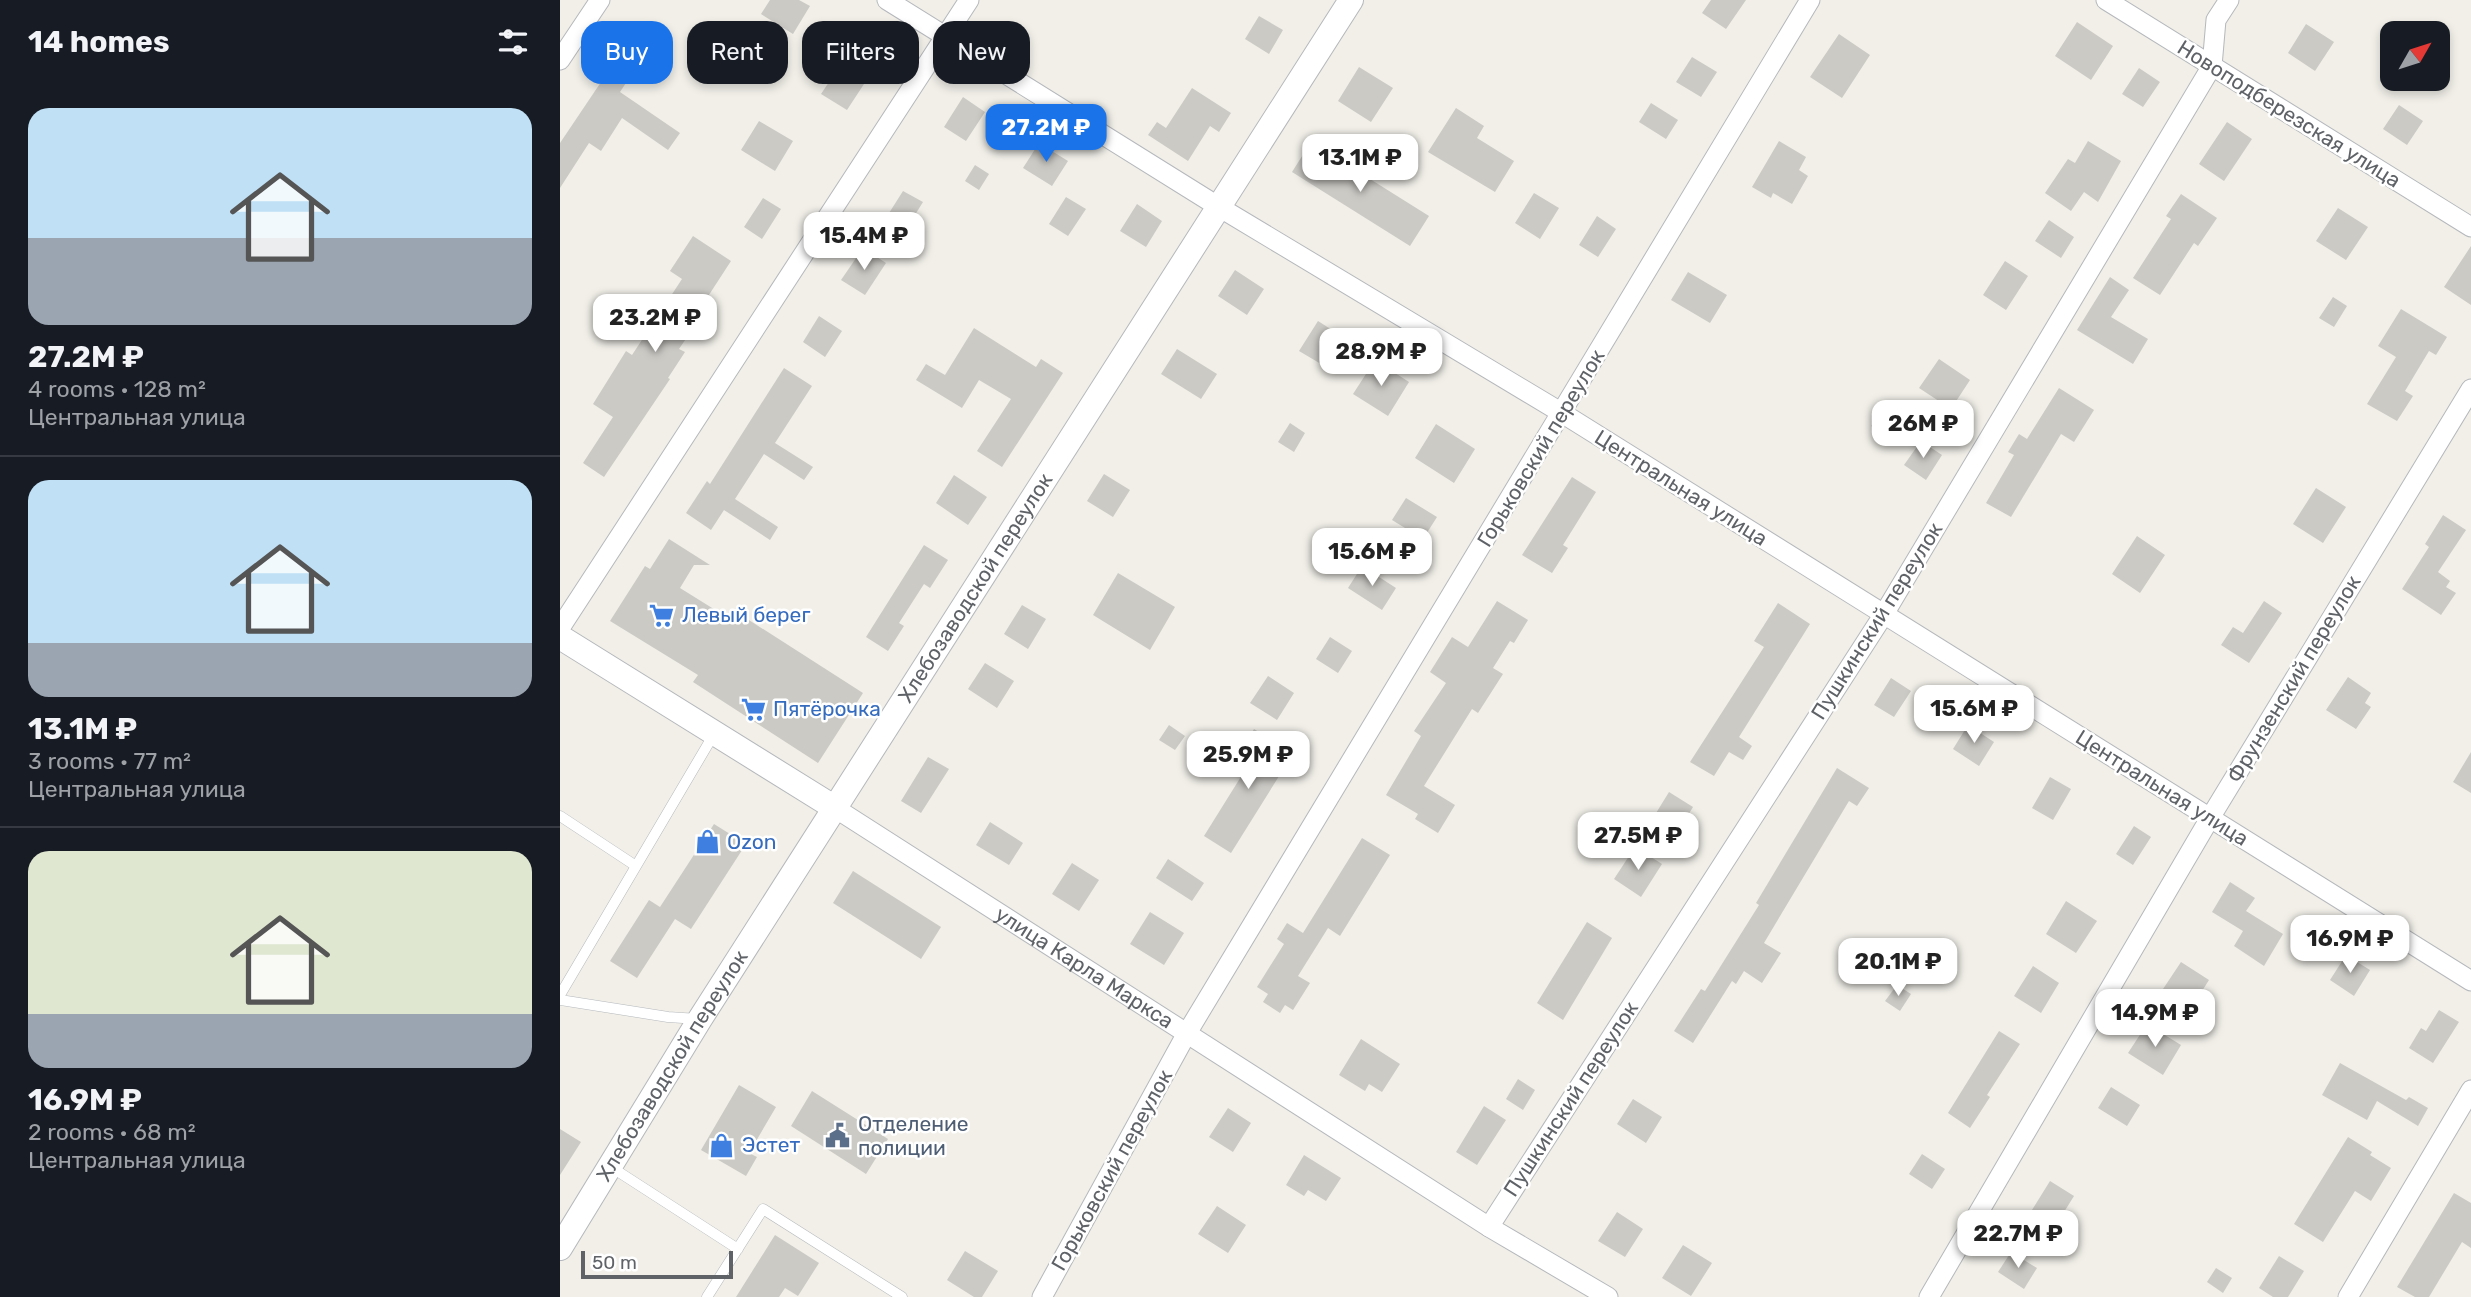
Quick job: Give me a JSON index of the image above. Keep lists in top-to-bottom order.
{
  "streets": {
    "street": [
      "Новоподберезская улица",
      "Горьковский переулок",
      "Центральная улица",
      "Хлебозаводской переулок",
      "Пушкинский переулок",
      "Фрунзенский переулок",
      "улица Карла Маркса"
    ]
  },
  "crossings": [
    ["Новоподберезская улица", "Пушкинский переулок"],
    ["Горьковский переулок", "Центральная улица"],
    ["Горьковский переулок", "улица Карла Маркса"],
    ["Центральная улица", "Хлебозаводской переулок"],
    ["Центральная улица", "Пушкинский переулок"],
    ["Центральная улица", "Фрунзенский переулок"],
    ["Хлебозаводской переулок", "улица Карла Маркса"],
    ["Пушкинский переулок", "улица Карла Маркса"]
  ],
  "places": {
    "supermarket": ["Левый берег", "Пятёрочка"],
    "shop": ["Ozon", "Эстет"],
    "public building": ["Отделение полиции"]
  },
  "scale_bar": "50 m",
  "north": "top right",
  "page": {
    "heading": "14 homes",
    "chip": [
      "Buy",
      "Rent",
      "Filters",
      "New"
    ],
    "list": [
      {
        "name": "27.2M ₽",
        "note": "4 rooms · 128 m² · Центральная улица"
      },
      {
        "name": "13.1M ₽",
        "note": "3 rooms · 77 m² · Центральная улица"
      },
      {
        "name": "16.9M ₽",
        "note": "2 rooms · 68 m² · Центральная улица"
      }
    ],
    "price": [
      "27.2M ₽",
      "13.1M ₽",
      "15.4M ₽",
      "23.2M ₽",
      "28.9M ₽",
      "26M ₽",
      "15.6M ₽",
      "15.6M ₽",
      "25.9M ₽",
      "27.5M ₽",
      "16.9M ₽",
      "20.1M ₽",
      "14.9M ₽",
      "22.7M ₽"
    ],
    "scale": "50 m"
  }
}
